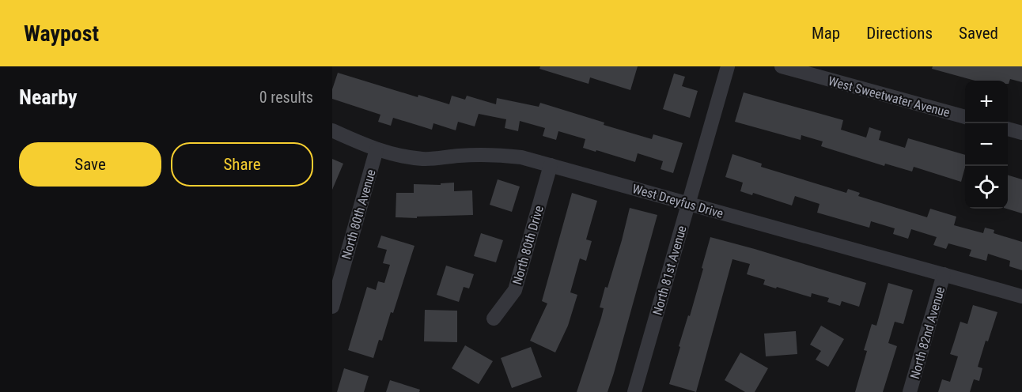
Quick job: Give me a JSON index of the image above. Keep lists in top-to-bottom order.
{
  "streets": {
    "street": [
      "West Sweetwater Avenue",
      "West Dreyfus Drive",
      "North 80th Avenue",
      "North 80th Drive",
      "North 81st Avenue",
      "North 82nd Avenue"
    ]
  },
  "crossings": [
    ["West Dreyfus Drive", "North 80th Avenue"],
    ["West Dreyfus Drive", "North 80th Drive"],
    ["West Dreyfus Drive", "North 81st Avenue"],
    ["West Dreyfus Drive", "North 82nd Avenue"]
  ],
  "page": {
    "header": "Waypost",
    "nav": ["Map", "Directions", "Saved"],
    "heading": ["Nearby", "0 results"],
    "map_buttons": ["+", "−"],
    "buttons": ["Save", "Share"]
  }
}
